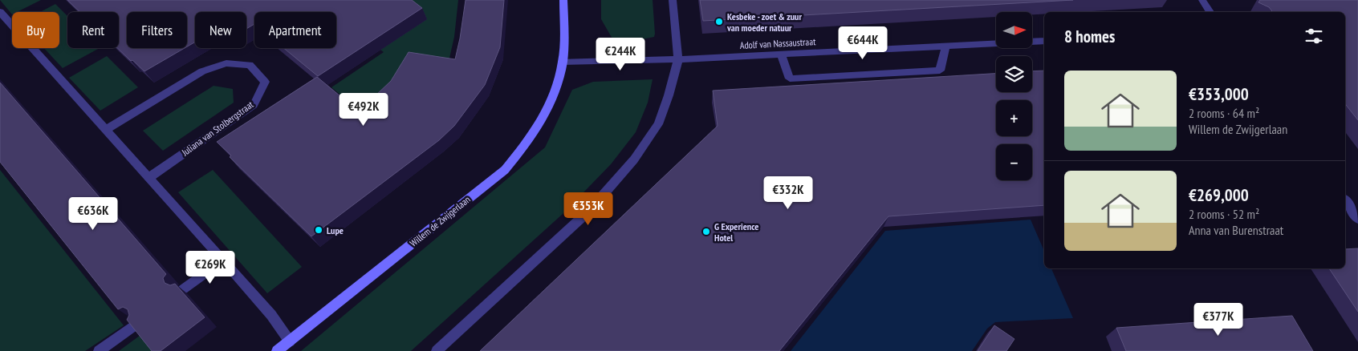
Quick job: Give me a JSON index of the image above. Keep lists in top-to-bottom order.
{
  "streets": {
    "street": ["Adolf van Nassaustraat", "Juliana van Stolbergstraat", "Willem de Zwijgerlaan"]
  },
  "places": ["Kesbeke - zoet & zuur van moeder natuur", "Lupe", "G Experience Hotel"],
  "north": "right",
  "page": {
    "map_buttons": ["+", "−"],
    "chip": [
      "Buy",
      "Rent",
      "Filters",
      "New",
      "Apartment"
    ],
    "heading": "8 homes",
    "price": [
      "€644K",
      "€244K",
      "€492K",
      "€332K",
      "€353K",
      "€636K",
      "€269K",
      "€377K"
    ],
    "list": [
      {
        "name": "€353,000",
        "note": "2 rooms · 64 m² · Willem de Zwijgerlaan"
      },
      {
        "name": "€269,000",
        "note": "2 rooms · 52 m² · Anna van Burenstraat"
      }
    ]
  }
}
